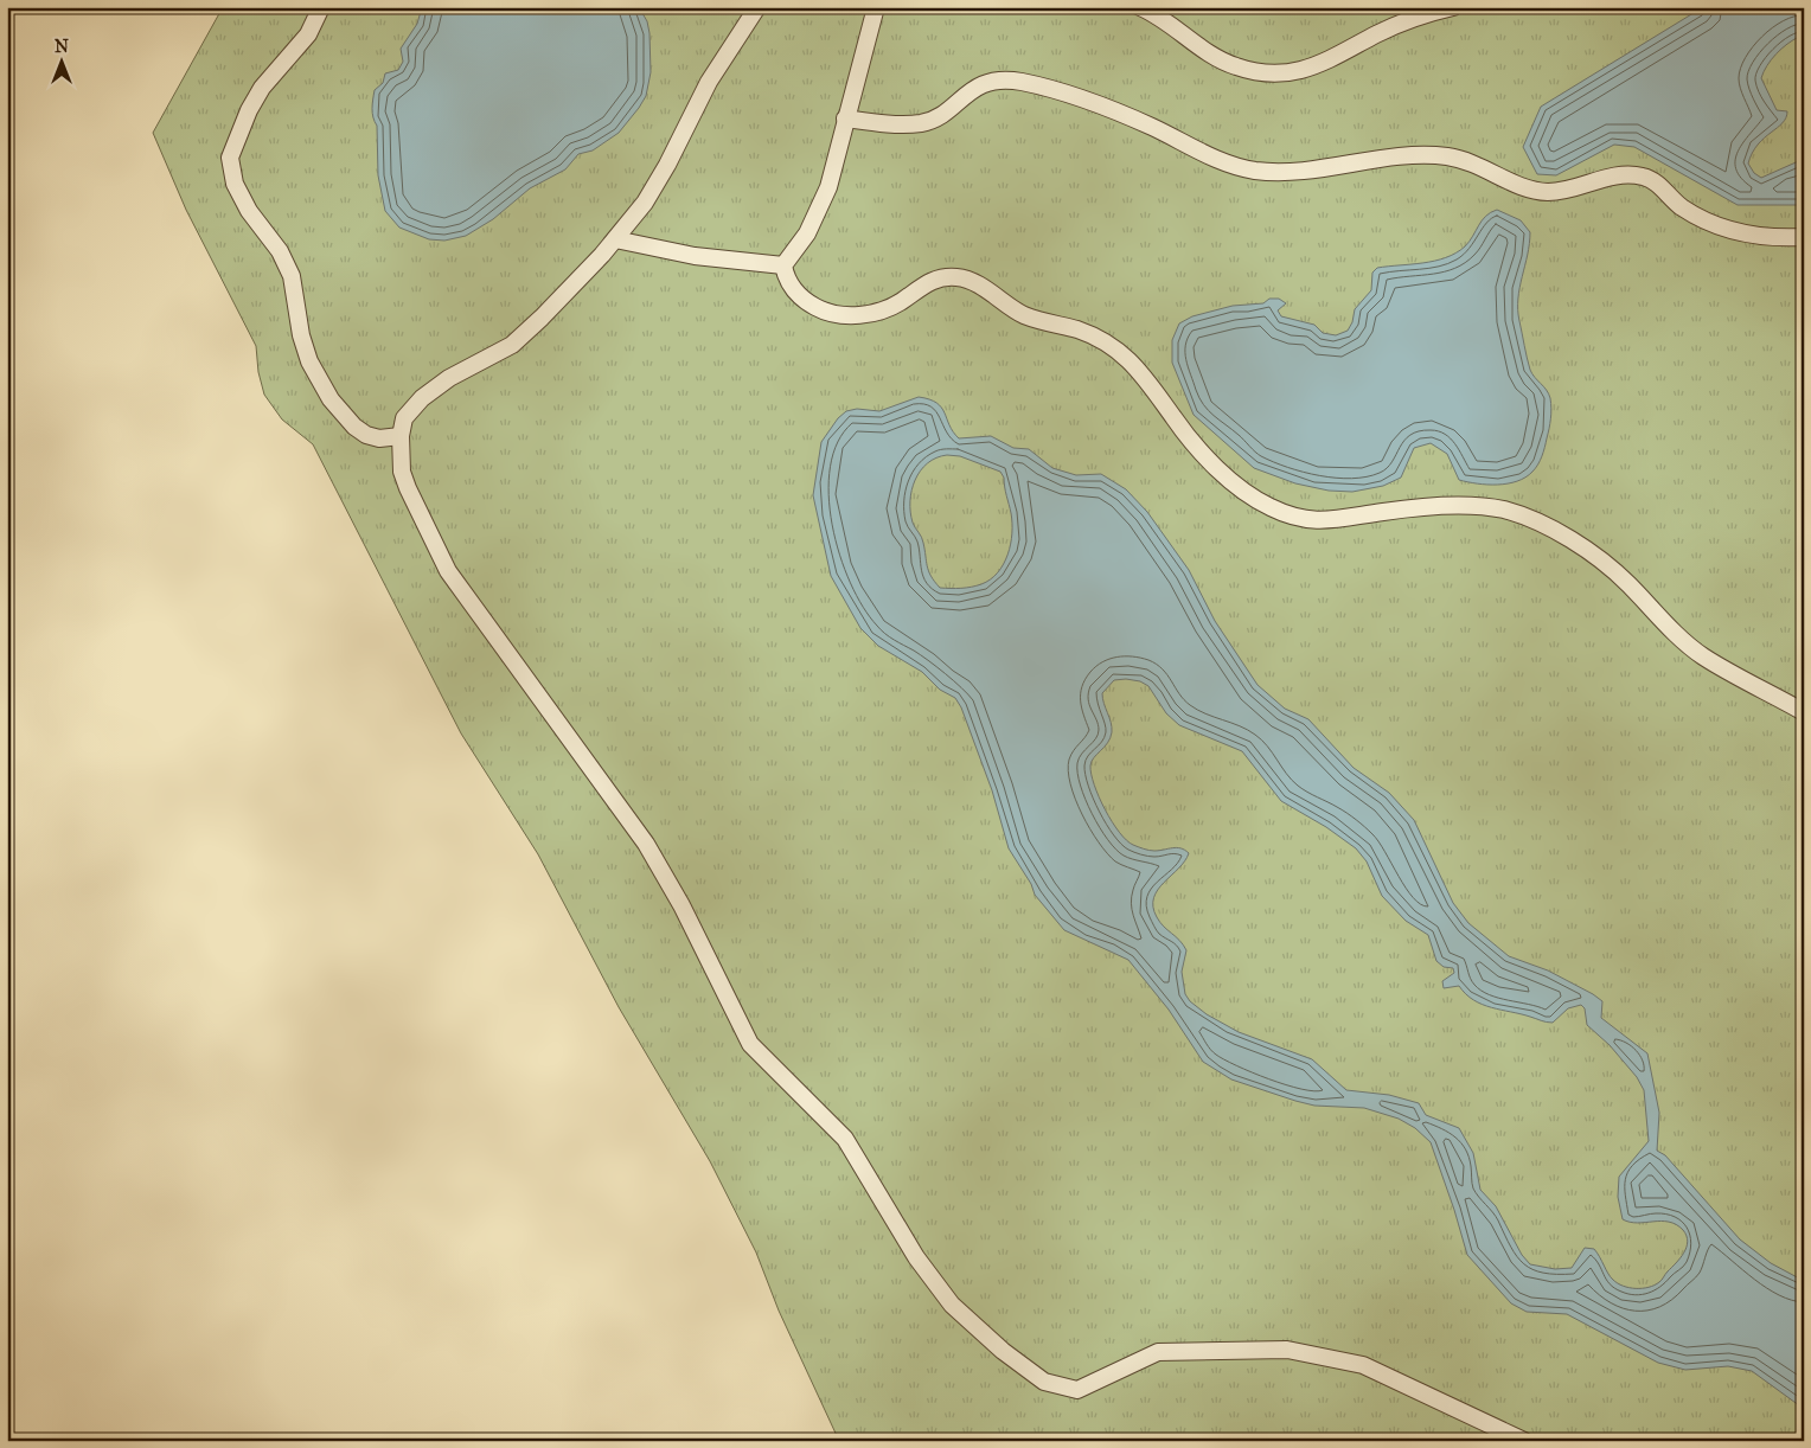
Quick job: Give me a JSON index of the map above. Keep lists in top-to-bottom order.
{
  "north": "top"
}
